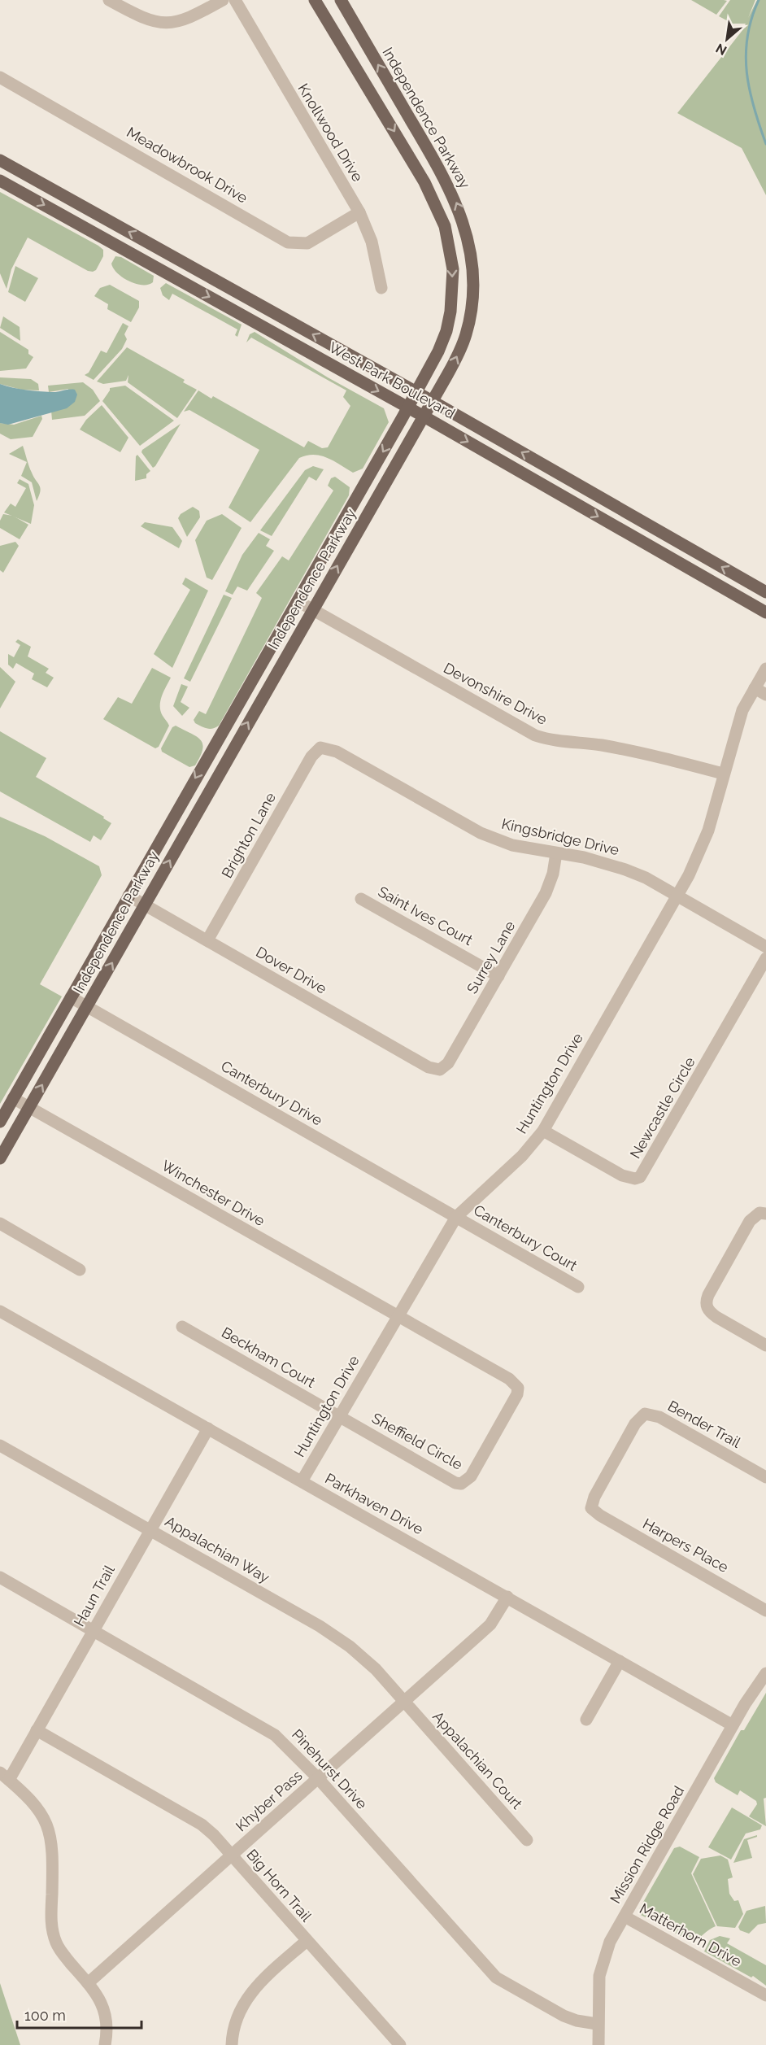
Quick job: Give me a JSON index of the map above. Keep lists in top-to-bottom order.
{
  "streets": {
    "main road": ["Independence Parkway", "West Park Boulevard"],
    "street": [
      "Knollwood Drive",
      "Meadowbrook Drive",
      "Devonshire Drive",
      "Brighton Lane",
      "Kingsbridge Drive",
      "Saint Ives Court",
      "Surrey Lane",
      "Dover Drive",
      "Huntington Drive",
      "Canterbury Drive",
      "Newcastle Circle",
      "Winchester Drive",
      "Canterbury Court",
      "Beckham Court",
      "Bender Trail",
      "Sheffield Circle",
      "Parkhaven Drive",
      "Harpers Place",
      "Appalachian Way",
      "Haun Trail",
      "Appalachian Court",
      "Pinehurst Drive",
      "Khyber Pass",
      "Mission Ridge Road",
      "Big Horn Trail",
      "Matterhorn Drive"
    ]
  },
  "crossings": [
    ["Independence Parkway", "West Park Boulevard"],
    ["Independence Parkway", "Devonshire Drive"],
    ["Independence Parkway", "Dover Drive"],
    ["Independence Parkway", "Canterbury Drive"],
    ["Independence Parkway", "Winchester Drive"],
    ["Knollwood Drive", "Meadowbrook Drive"],
    ["Devonshire Drive", "Huntington Drive"],
    ["Brighton Lane", "Kingsbridge Drive"],
    ["Brighton Lane", "Dover Drive"],
    ["Kingsbridge Drive", "Surrey Lane"],
    ["Kingsbridge Drive", "Huntington Drive"],
    ["Saint Ives Court", "Surrey Lane"],
    ["Surrey Lane", "Dover Drive"],
    ["Huntington Drive", "Canterbury Drive"],
    ["Huntington Drive", "Newcastle Circle"],
    ["Huntington Drive", "Winchester Drive"],
    ["Huntington Drive", "Canterbury Court"],
    ["Huntington Drive", "Beckham Court"],
    ["Huntington Drive", "Sheffield Circle"],
    ["Huntington Drive", "Parkhaven Drive"],
    ["Canterbury Drive", "Canterbury Court"],
    ["Winchester Drive", "Sheffield Circle"],
    ["Beckham Court", "Sheffield Circle"],
    ["Bender Trail", "Harpers Place"],
    ["Parkhaven Drive", "Haun Trail"],
    ["Parkhaven Drive", "Khyber Pass"],
    ["Parkhaven Drive", "Mission Ridge Road"],
    ["Appalachian Way", "Haun Trail"],
    ["Appalachian Way", "Appalachian Court"],
    ["Appalachian Way", "Khyber Pass"],
    ["Haun Trail", "Pinehurst Drive"],
    ["Haun Trail", "Big Horn Trail"],
    ["Appalachian Court", "Khyber Pass"],
    ["Pinehurst Drive", "Khyber Pass"],
    ["Pinehurst Drive", "Mission Ridge Road"],
    ["Khyber Pass", "Big Horn Trail"],
    ["Mission Ridge Road", "Matterhorn Drive"]
  ],
  "scale_bar": "100 m",
  "north": "bottom left"
}
